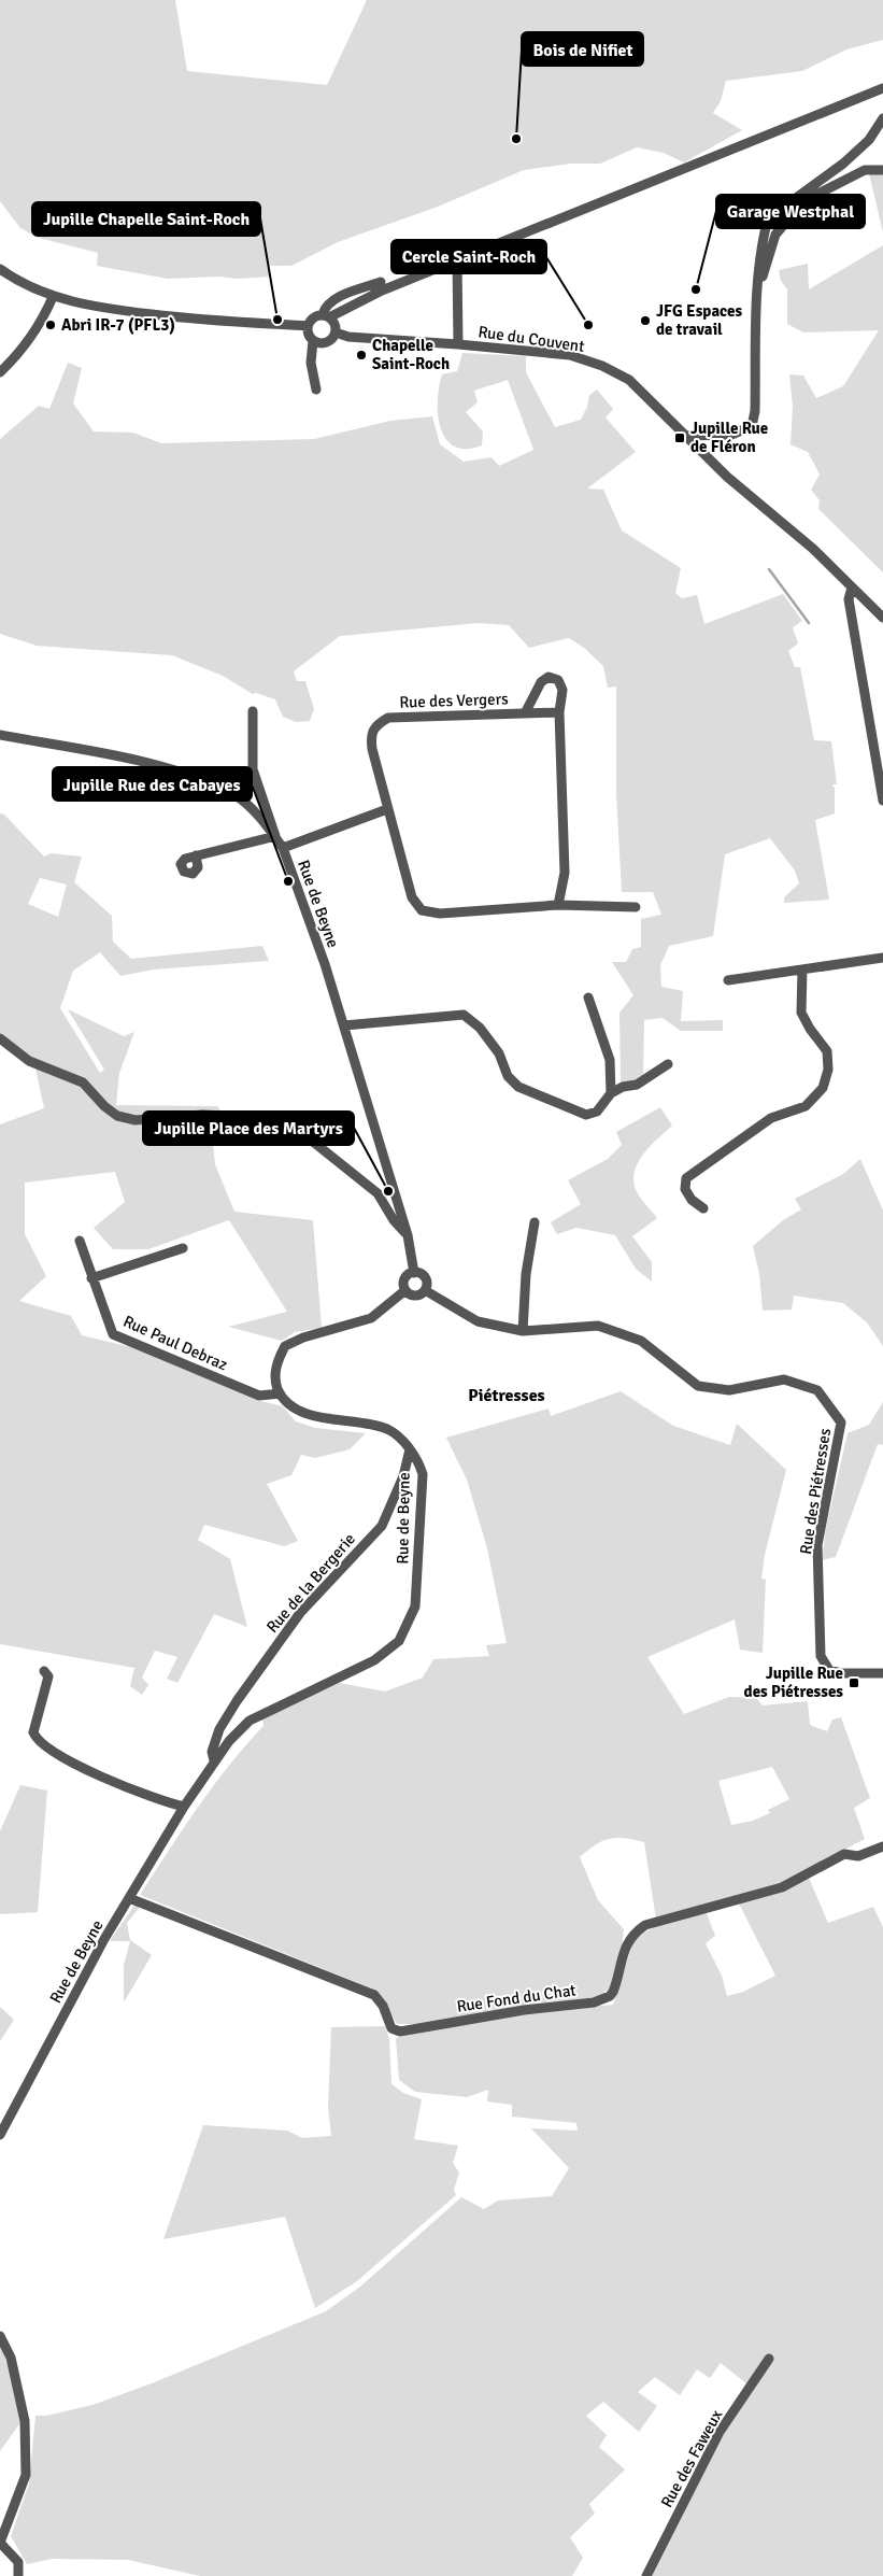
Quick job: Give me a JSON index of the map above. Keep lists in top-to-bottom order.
{
  "streets": {
    "street": [
      "Rue du Couvent",
      "Rue des Vergers",
      "Rue de Beyne",
      "Rue Paul Debraz",
      "Rue des Piétresses",
      "Rue de la Bergerie",
      "Rue Fond du Chat",
      "Rue des Faweux"
    ]
  },
  "crossings": [
    ["Rue de Beyne", "Rue Paul Debraz"],
    ["Rue de Beyne", "Rue des Piétresses"],
    ["Rue de Beyne", "Rue de la Bergerie"],
    ["Rue de Beyne", "Rue Fond du Chat"]
  ],
  "districts": ["Piétresses"],
  "places": {
    "other": [
      "Bois de Nifiet",
      "Garage Westphal",
      "Jupille Chapelle Saint-Roch",
      "JFG Espaces de travail",
      "Abri IR-7 (PFL3)",
      "Cercle Saint-Roch",
      "Chapelle Saint-Roch",
      "Jupille Rue des Cabayes",
      "Jupille Place des Martyrs"
    ],
    "transit": ["Jupille Rue de Fléron", "Jupille Rue des Piétresses"]
  }
}
